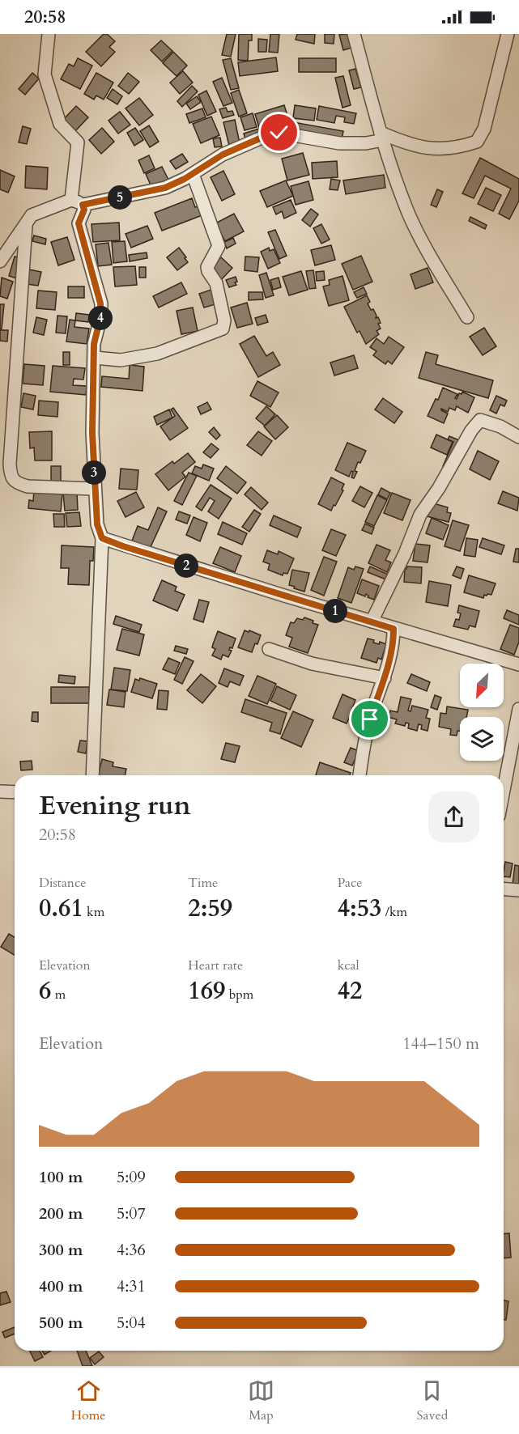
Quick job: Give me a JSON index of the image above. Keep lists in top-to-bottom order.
{
  "north": "bottom left",
  "page": {
    "status": "20:58",
    "pins": [
      "5",
      "4",
      "3",
      "2",
      "1"
    ],
    "heading": ["Evening run", "20:58"],
    "stats": [
      ["Distance", "0.61 km"],
      ["Time", "2:59"],
      ["Pace", "4:53 /km"],
      ["Elevation", "6 m"],
      ["Heart rate", "169 bpm"],
      ["kcal", "42"]
    ],
    "chart": ["Elevation", "144–150 m"],
    "list": [
      {
        "name": "100 m",
        "note": "5:09"
      },
      {
        "name": "200 m",
        "note": "5:07"
      },
      {
        "name": "300 m",
        "note": "4:36"
      },
      {
        "name": "400 m",
        "note": "4:31"
      },
      {
        "name": "500 m",
        "note": "5:04"
      }
    ],
    "tabs": ["Home", "Map", "Saved"]
  }
}
